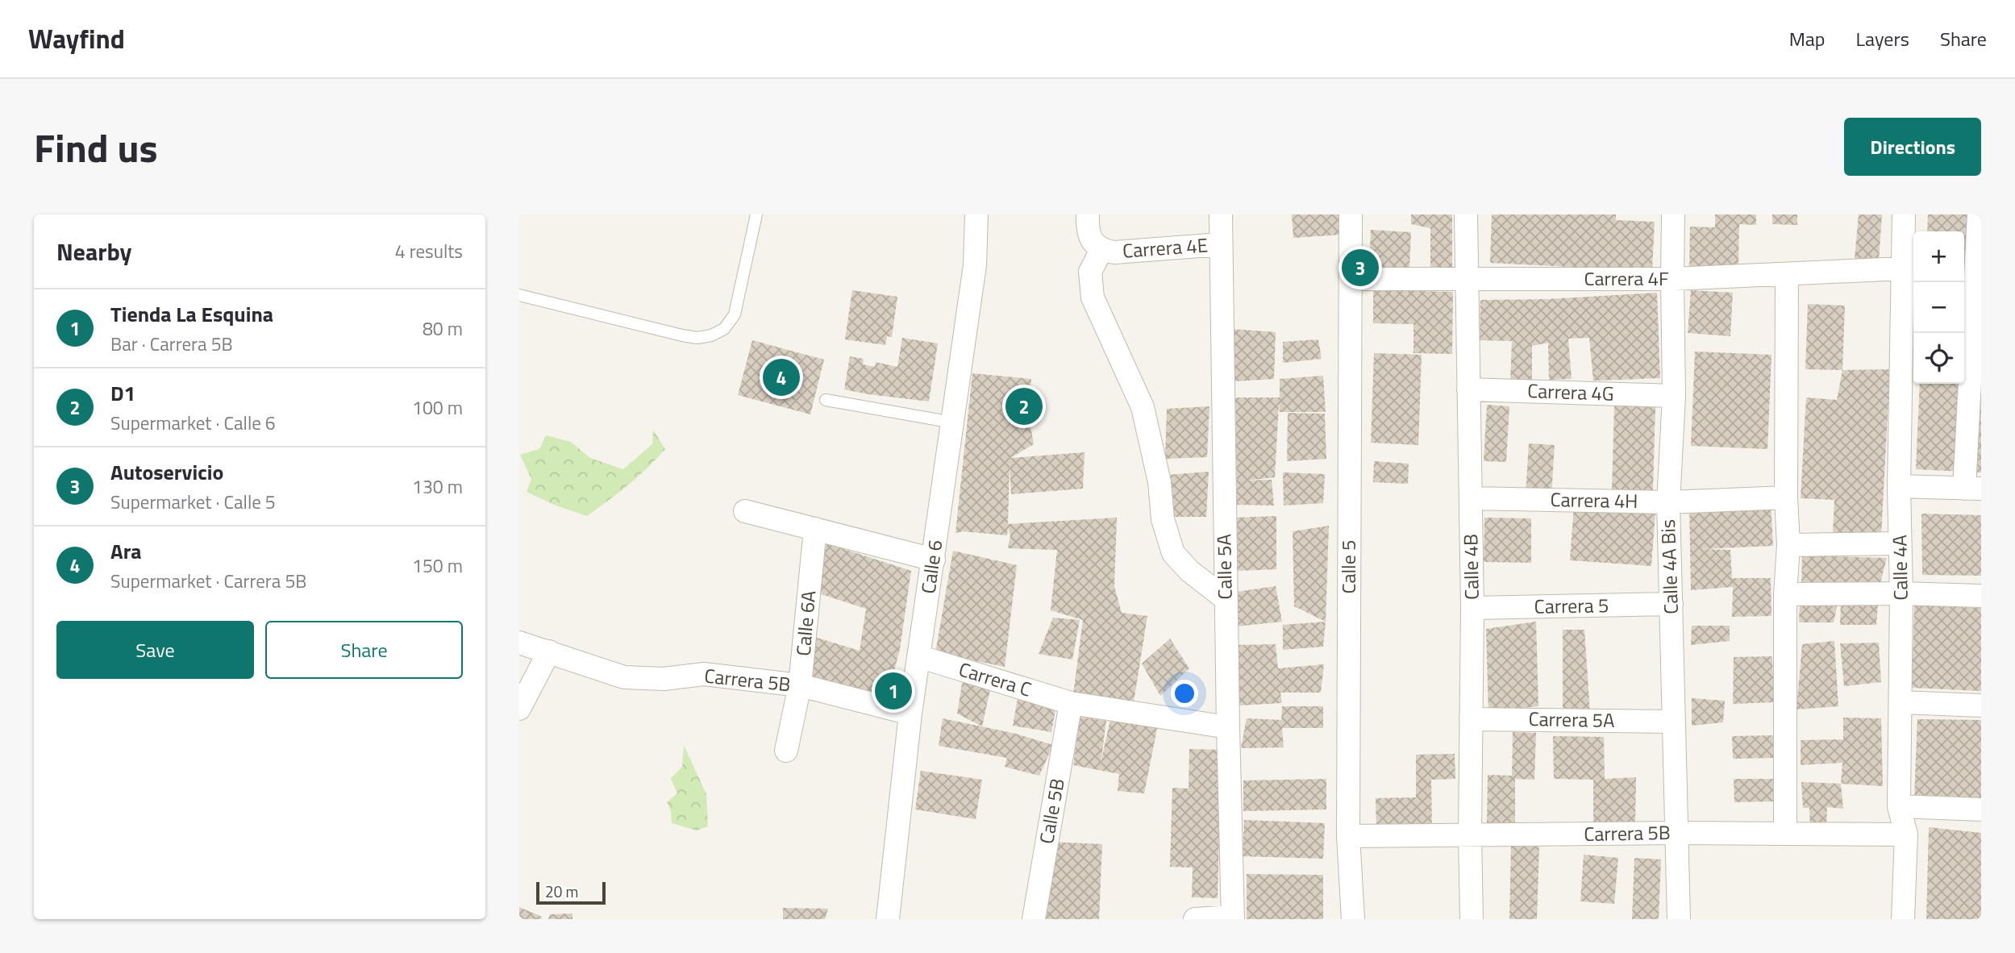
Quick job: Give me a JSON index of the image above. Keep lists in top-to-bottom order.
{
  "streets": {
    "street": [
      "Carrera 4E",
      "Carrera 4F",
      "Carrera 4G",
      "Carrera 4H",
      "Calle 6",
      "Calle 5A",
      "Calle 5",
      "Calle 4B",
      "Calle 4A Bis",
      "Calle 4A",
      "Carrera 5",
      "Calle 6A",
      "Carrera C",
      "Carrera 5B",
      "Carrera 5A",
      "Calle 5B"
    ]
  },
  "crossings": [
    ["Carrera 4E", "Calle 5A"],
    ["Carrera 4F", "Calle 5"],
    ["Carrera 4F", "Calle 4B"],
    ["Carrera 4F", "Calle 4A Bis"],
    ["Carrera 4F", "Calle 4A"],
    ["Carrera 4G", "Calle 4B"],
    ["Carrera 4G", "Calle 4A Bis"],
    ["Carrera 4H", "Calle 4B"],
    ["Carrera 4H", "Calle 4A Bis"],
    ["Calle 6", "Carrera C"],
    ["Calle 6", "Carrera 5B"],
    ["Calle 5", "Carrera 5B"],
    ["Calle 4B", "Carrera 5"],
    ["Calle 4B", "Carrera 5B"],
    ["Calle 4B", "Carrera 5A"],
    ["Calle 4A Bis", "Carrera 5"],
    ["Calle 4A Bis", "Carrera 5B"],
    ["Calle 4A Bis", "Carrera 5A"],
    ["Calle 4A", "Carrera 5B"],
    ["Calle 6A", "Carrera 5B"],
    ["Carrera C", "Calle 5B"]
  ],
  "scale_bar": "20 m",
  "page": {
    "header": "Wayfind",
    "nav": ["Map", "Layers", "Share"],
    "title": "Find us",
    "buttons": [
      "Directions",
      ["Save", "Share"]
    ],
    "heading": ["Nearby", "4 results"],
    "map_buttons": ["+", "−"],
    "pins": [
      "3",
      "4",
      "2",
      "1"
    ],
    "list": [
      {
        "mark": "1",
        "name": "Tienda La Esquina",
        "note": "Bar · Carrera 5B",
        "value": "80 m"
      },
      {
        "mark": "2",
        "name": "D1",
        "note": "Supermarket · Calle 6",
        "value": "100 m"
      },
      {
        "mark": "3",
        "name": "Autoservicio",
        "note": "Supermarket · Calle 5",
        "value": "130 m"
      },
      {
        "mark": "4",
        "name": "Ara",
        "note": "Supermarket · Carrera 5B",
        "value": "150 m"
      }
    ],
    "scale": "20 m"
  }
}
